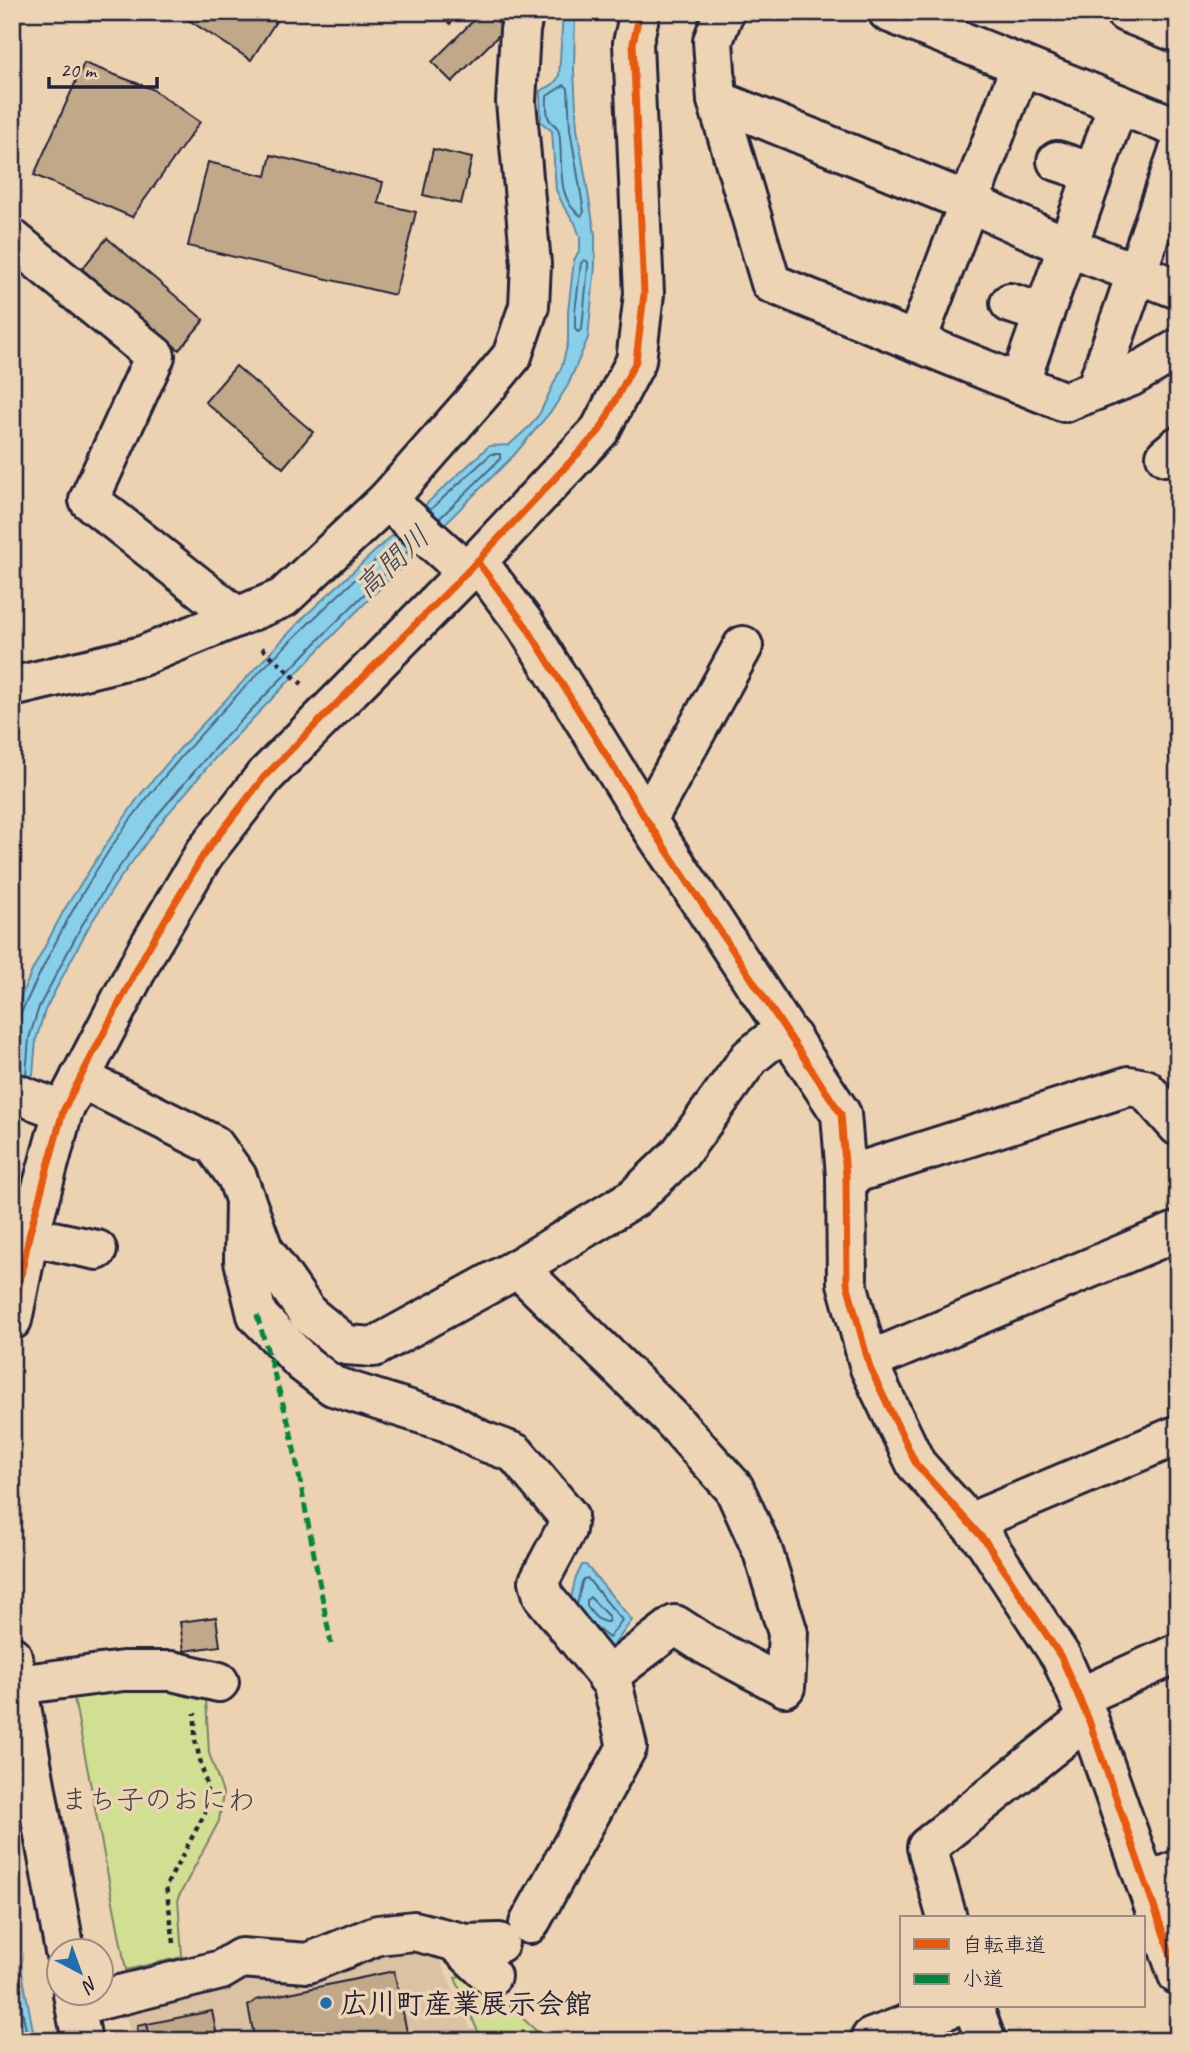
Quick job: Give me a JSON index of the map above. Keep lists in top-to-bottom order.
{
  "water": ["高間川"],
  "parks": ["まち子のおにわ"],
  "places": ["広川町産業展示会館"],
  "legend": ["自転車道", "小道"],
  "scale_bar": "20 m",
  "north": "bottom right"
}
